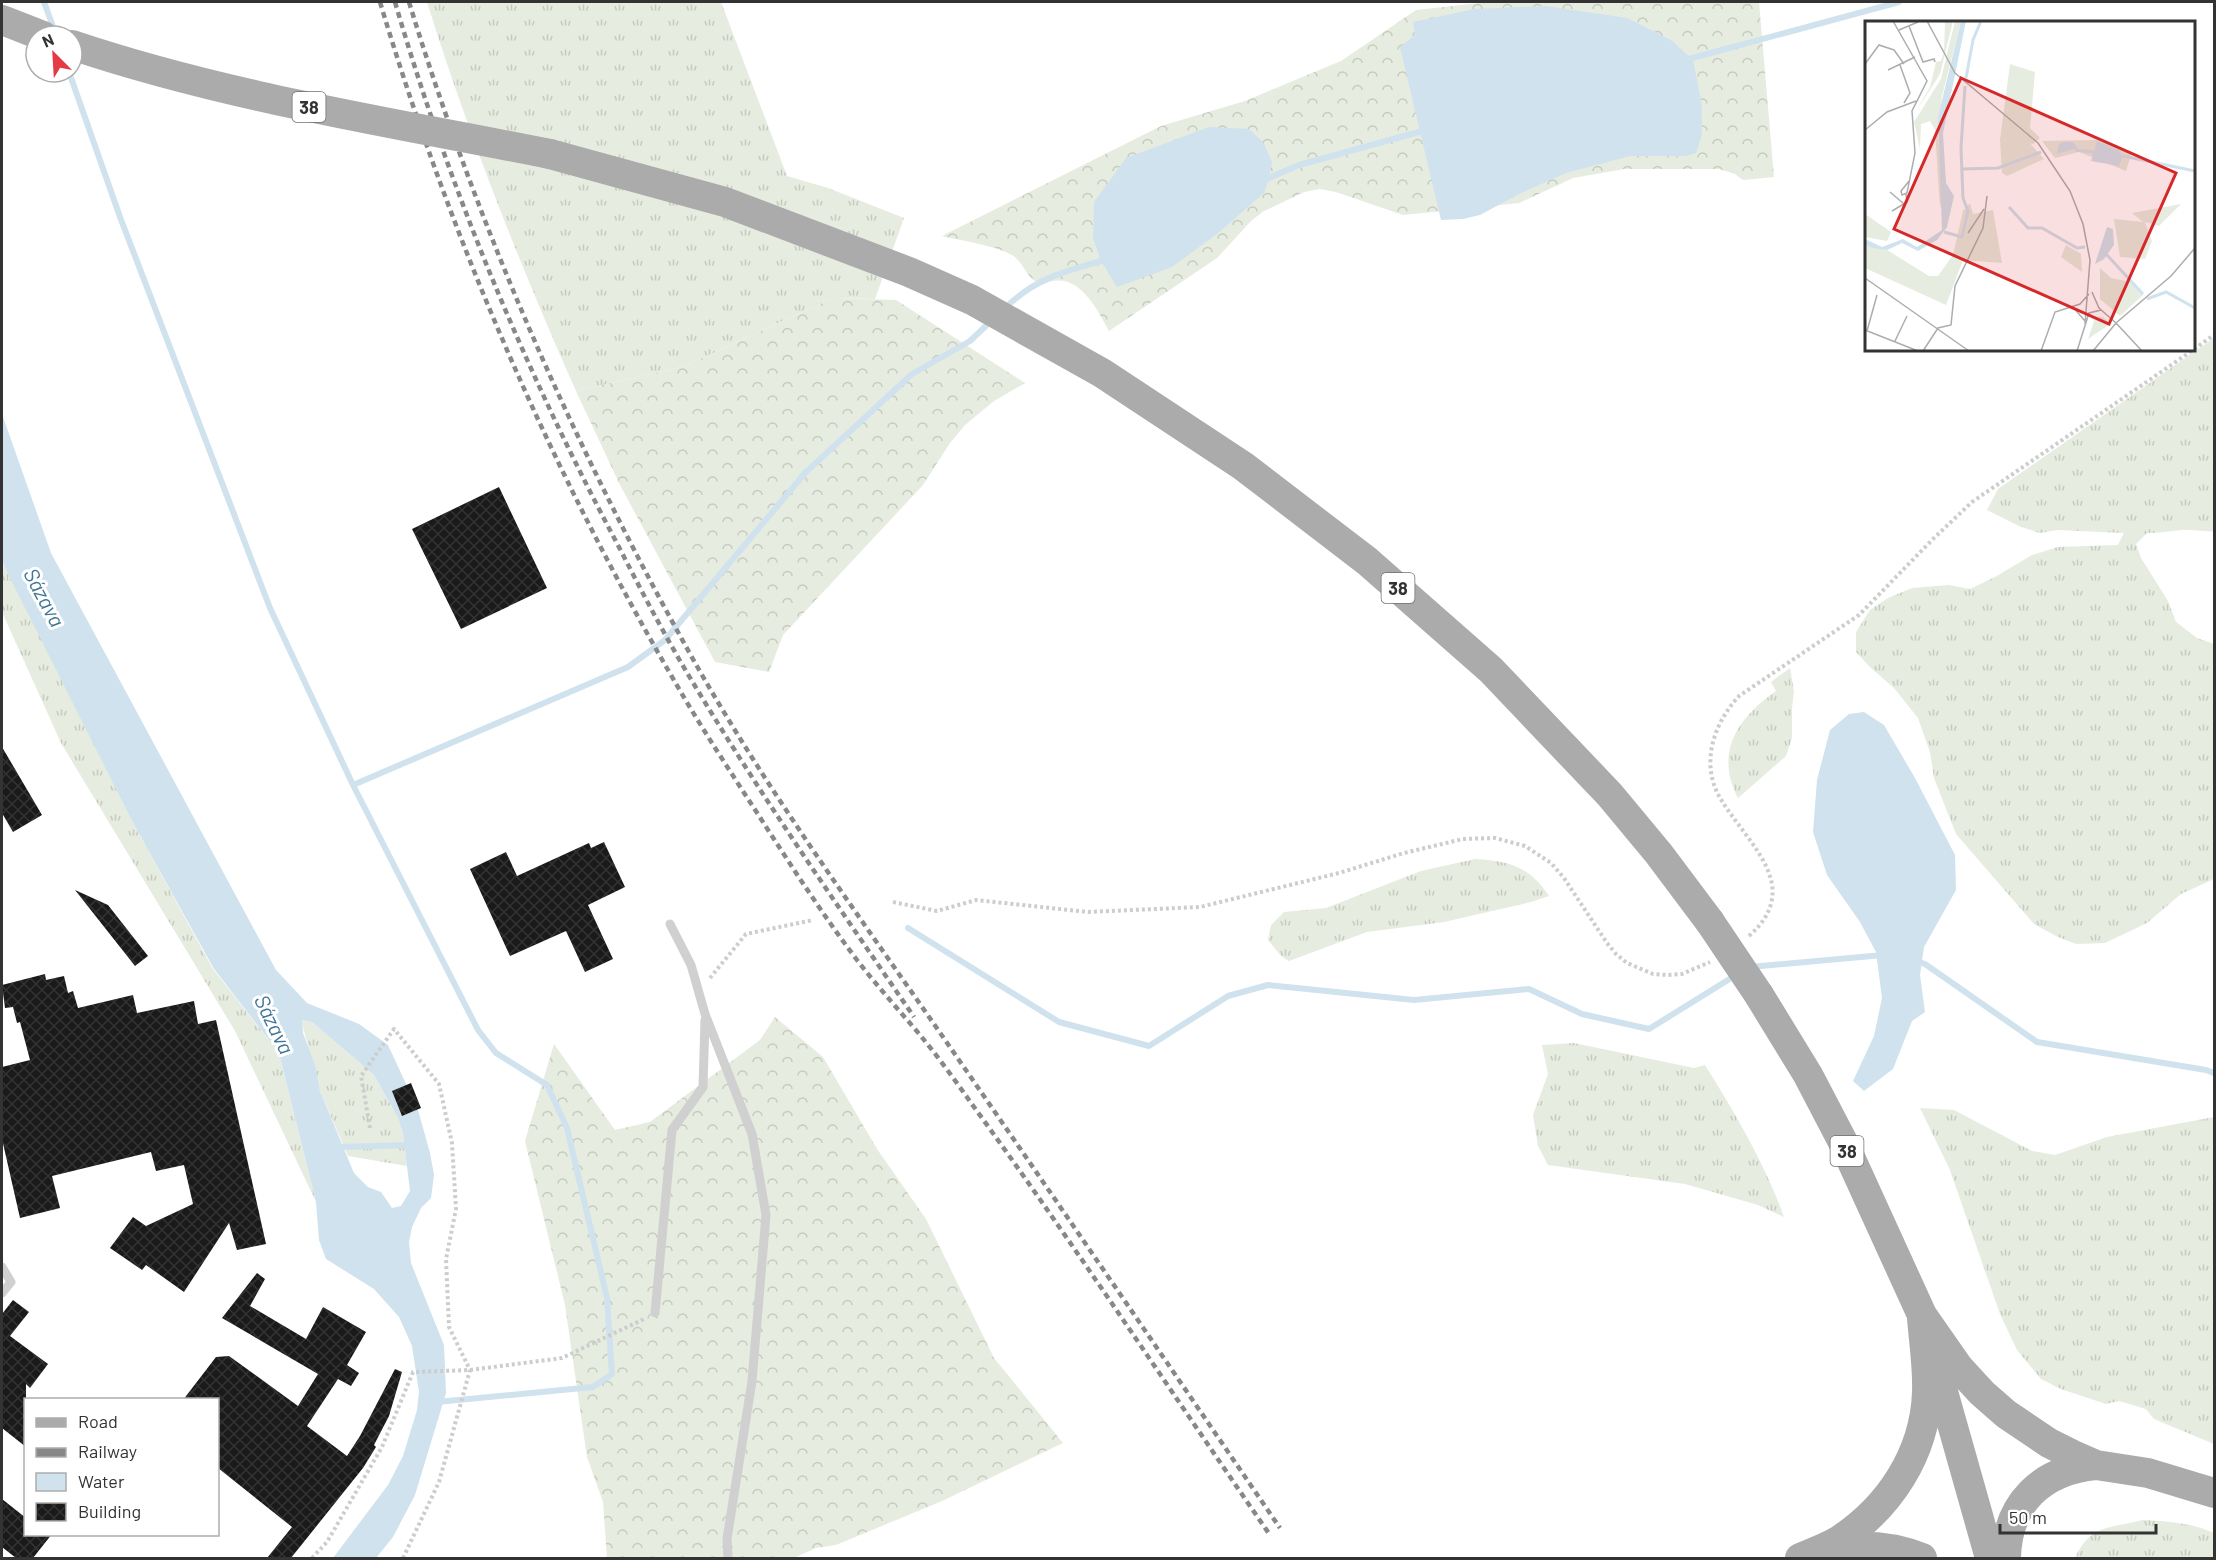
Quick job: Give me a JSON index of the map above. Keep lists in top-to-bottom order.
{
  "streets": {
    "main road": ["38"]
  },
  "water": ["Sázava"],
  "legend": [
    "Road",
    "Railway",
    "Water",
    "Building"
  ],
  "scale_bar": "50 m",
  "north": "top left"
}
